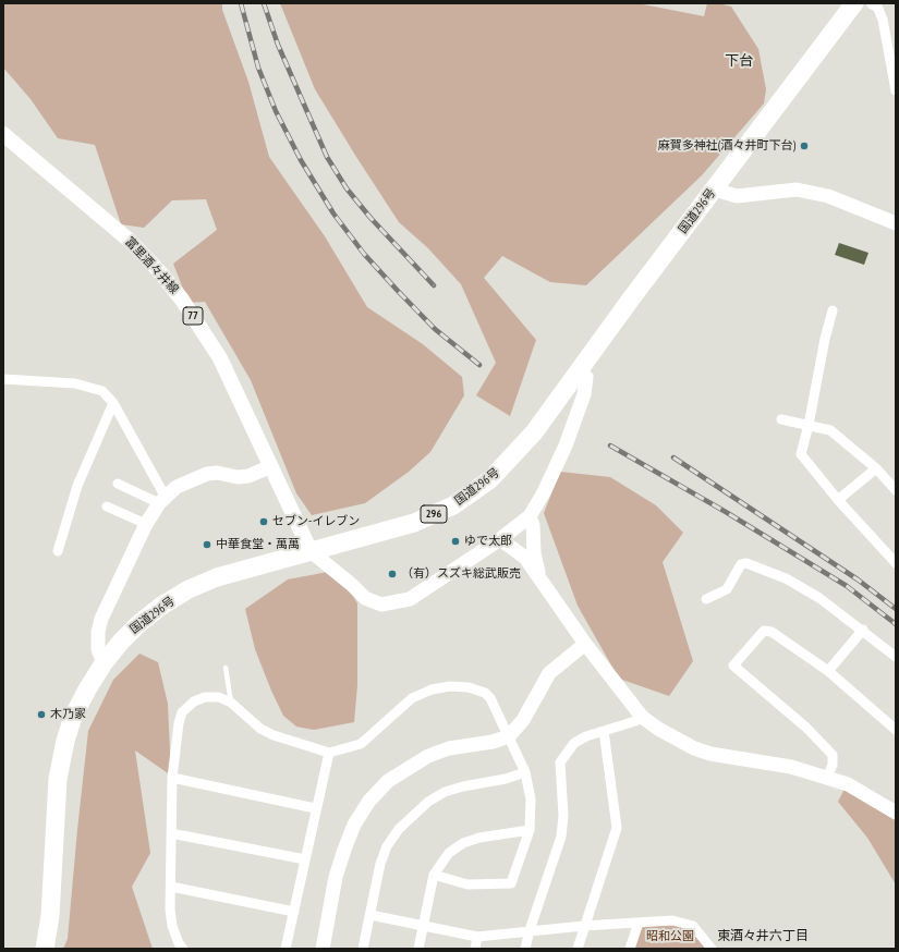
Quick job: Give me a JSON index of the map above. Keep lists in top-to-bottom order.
{
  "streets": {
    "highway": ["国道296号", "296"],
    "main road": ["富里酒々井線", "77"]
  },
  "crossings": [
    ["国道296号", "富里酒々井線"]
  ],
  "districts": ["下台", "東酒々井六丁目"],
  "parks": ["昭和公園"],
  "places": [
    "麻賀多神社(酒々井町下台)",
    "セブン-イレブン",
    "ゆで太郎",
    "中華食堂・萬萬",
    "（有）スズキ総武販売",
    "木乃家"
  ]
}
